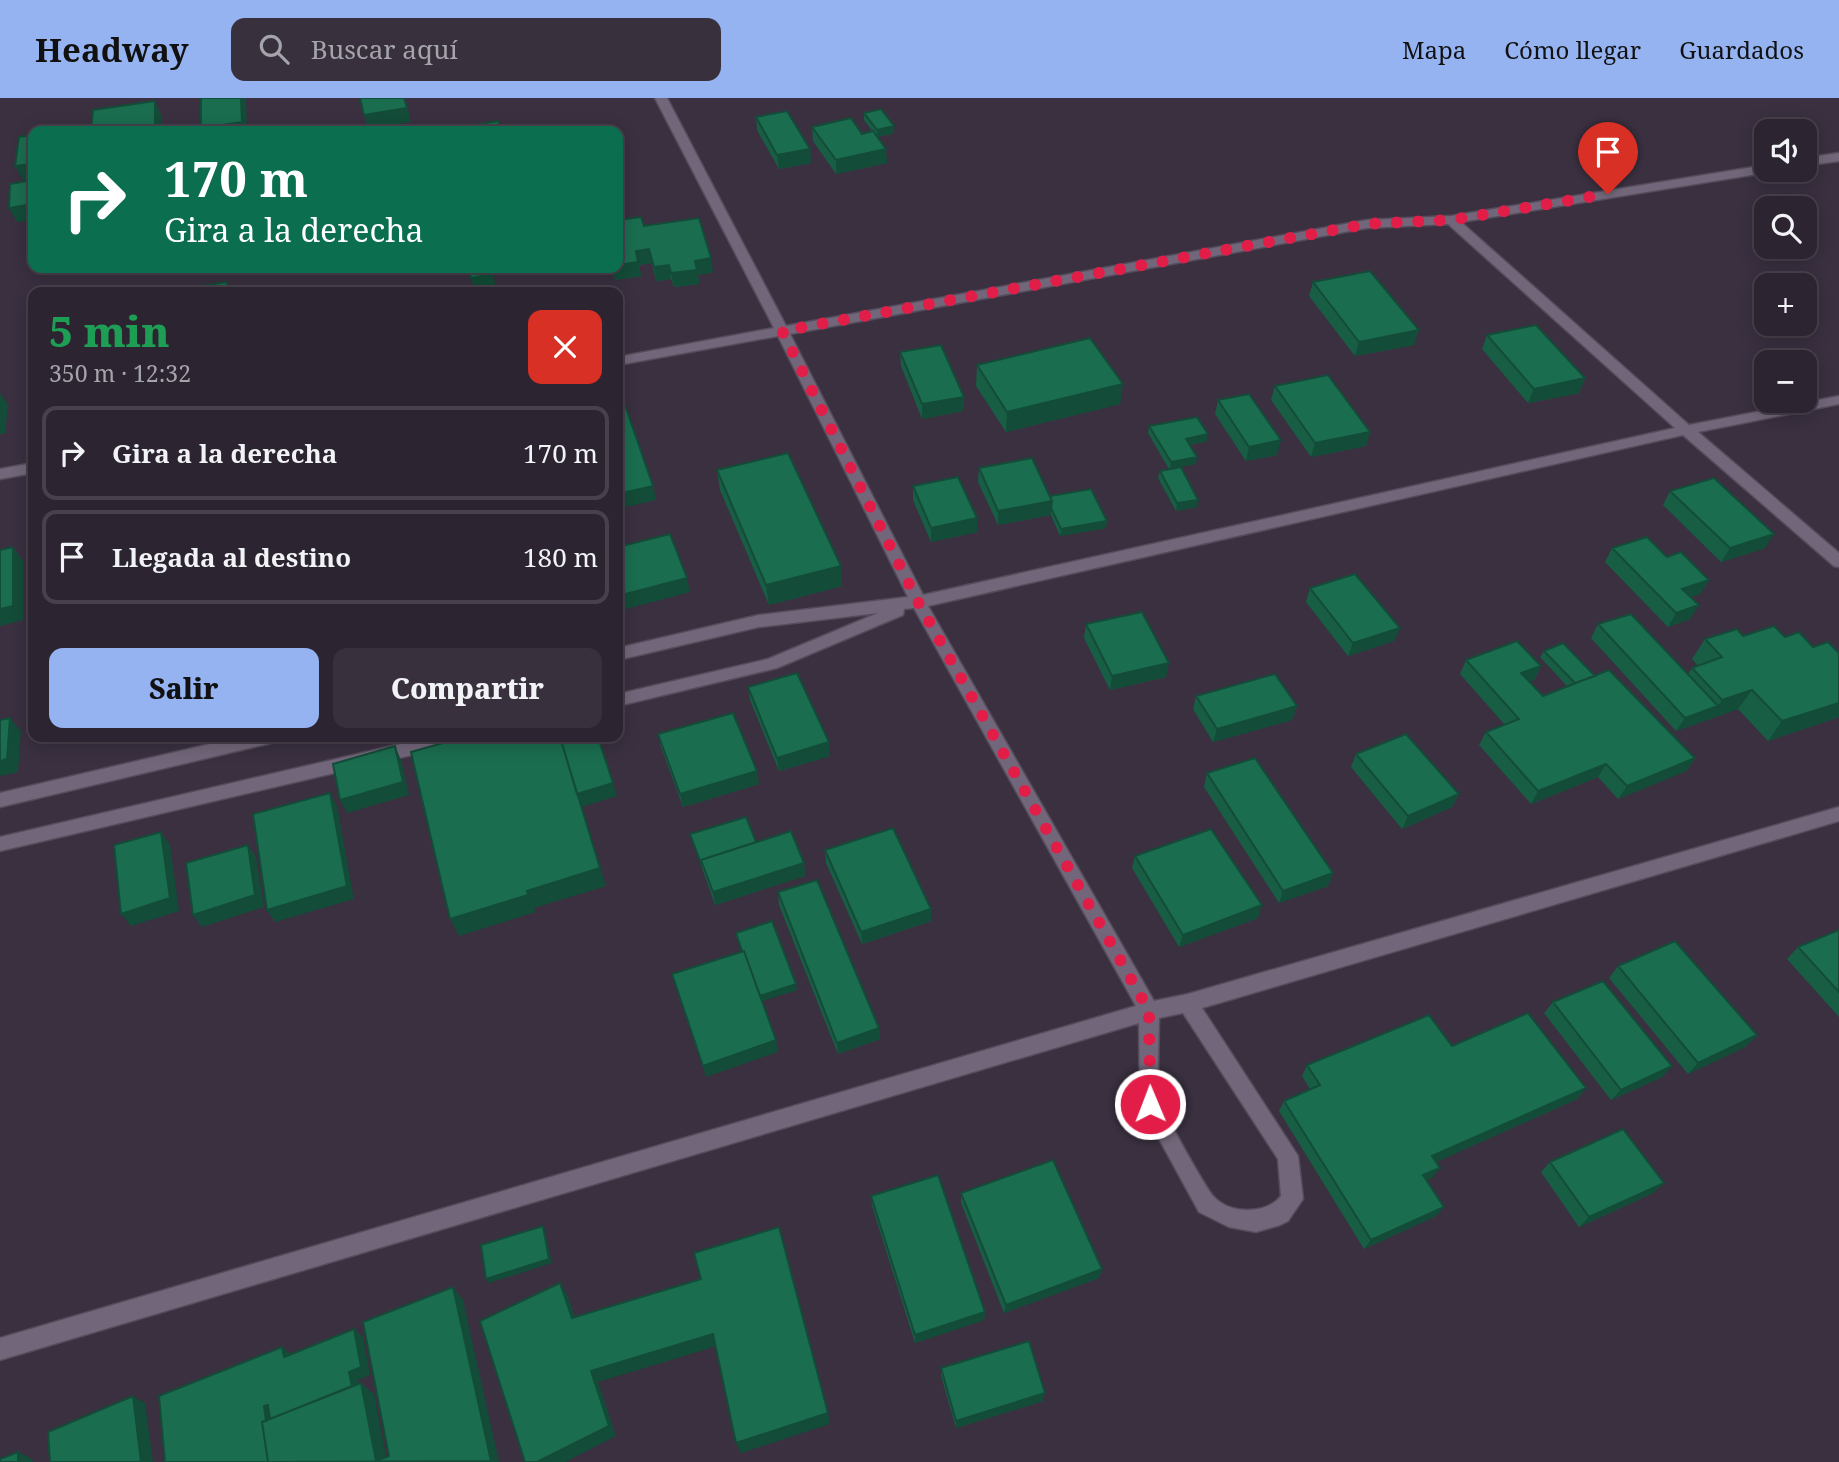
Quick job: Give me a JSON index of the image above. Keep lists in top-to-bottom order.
{
  "page": {
    "header": "Headway",
    "search": "Buscar aquí",
    "nav": ["Mapa", "Cómo llegar", "Guardados"],
    "map_buttons": ["+", "−"],
    "turn": ["170 m", "Gira a la derecha"],
    "heading": ["5 min", "350 m · 12:32"],
    "list": [
      {
        "name": "Gira a la derecha",
        "value": "170 m"
      },
      {
        "name": "Llegada al destino",
        "value": "180 m"
      }
    ],
    "buttons": ["Salir", "Compartir"]
  }
}
